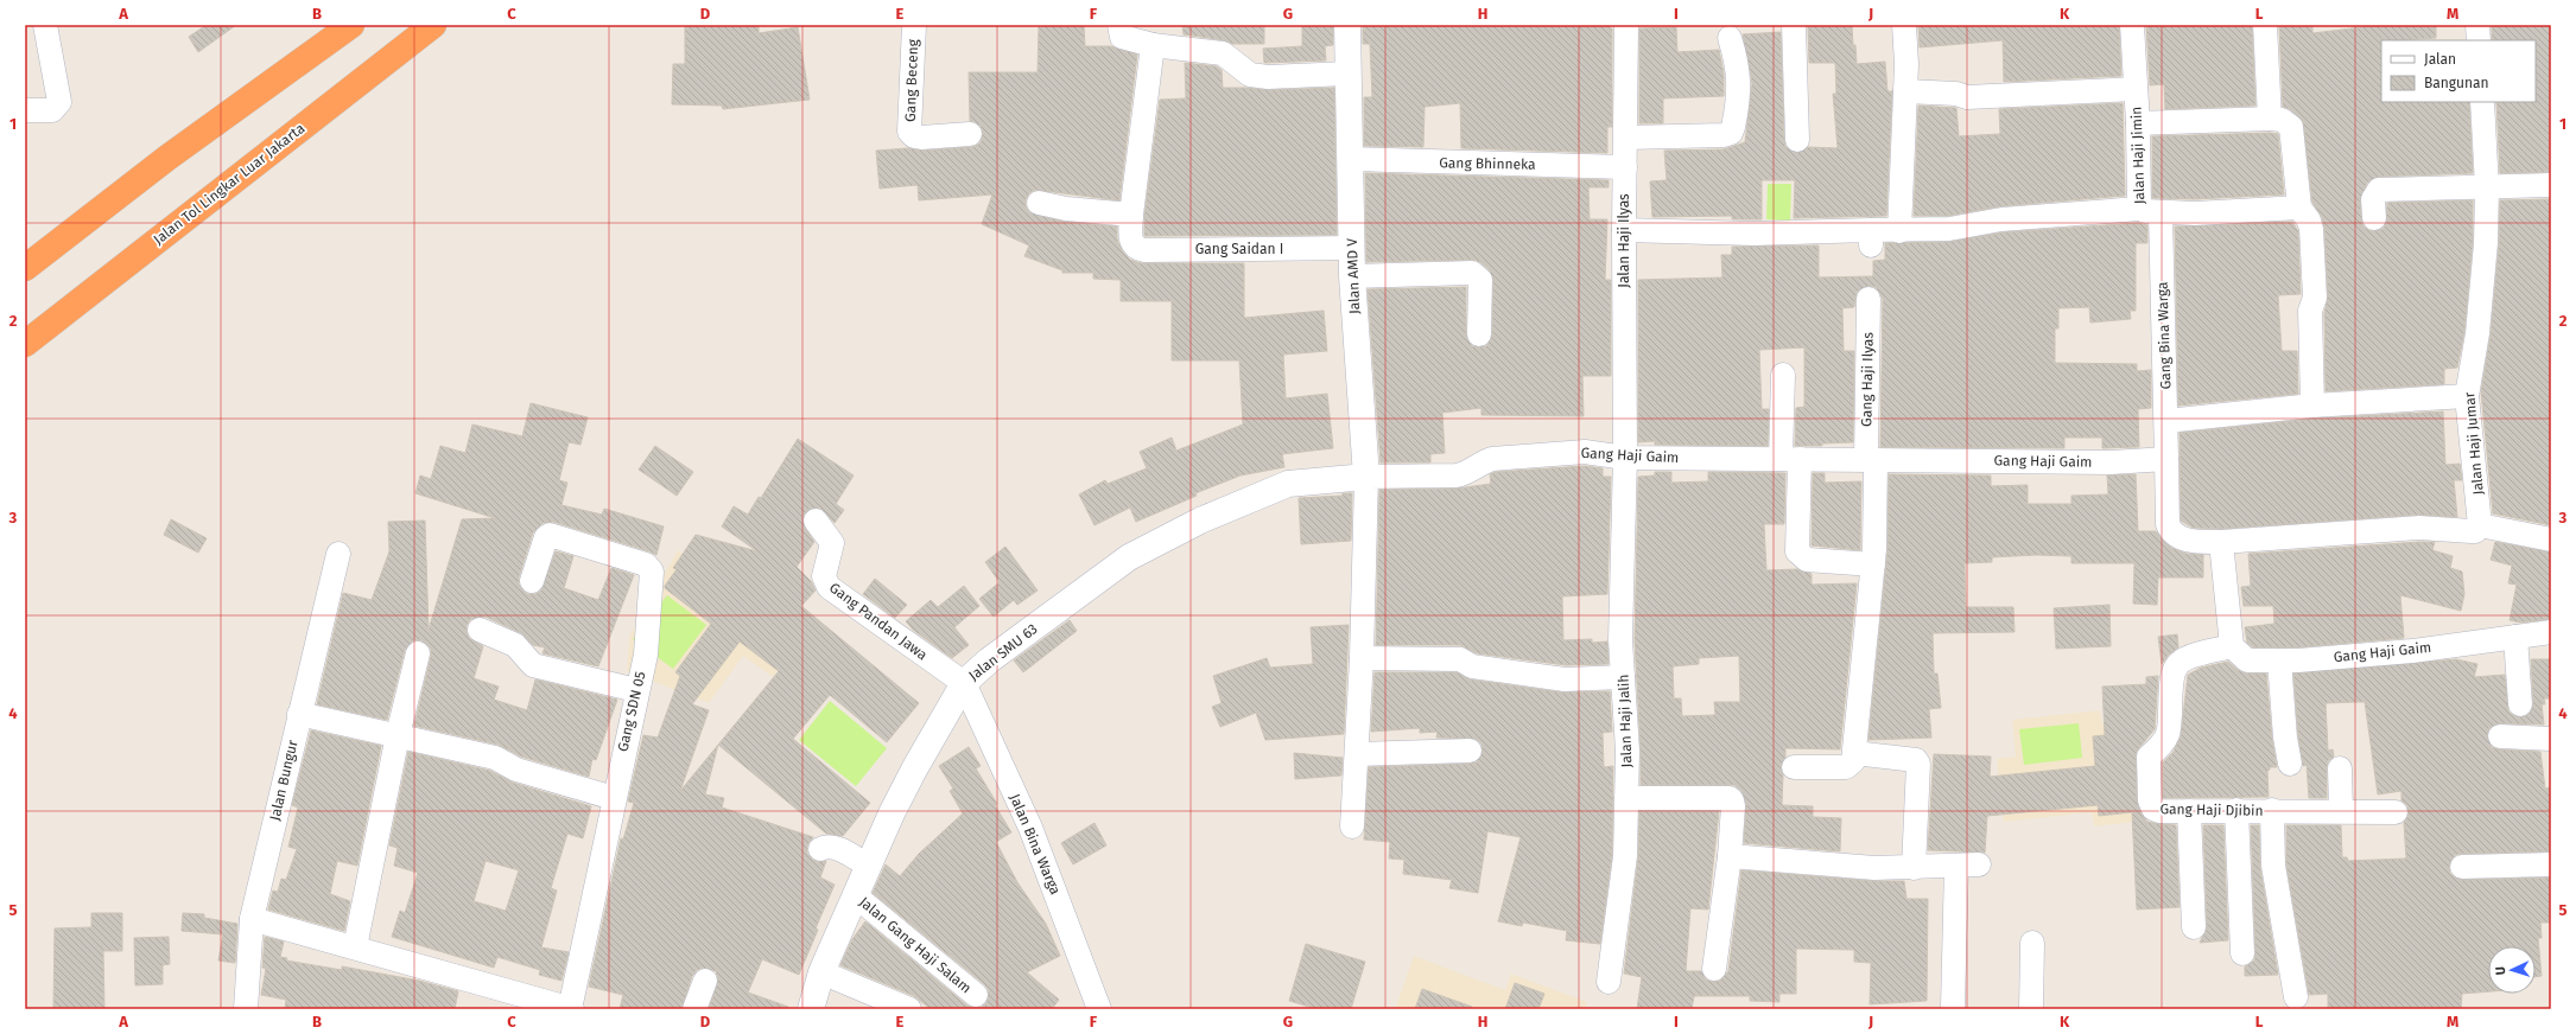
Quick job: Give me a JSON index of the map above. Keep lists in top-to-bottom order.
{
  "streets": {
    "highway": ["Jalan Tol Lingkar Luar Jakarta"],
    "street": [
      "Gang Beceng",
      "Jalan Haji Jimin",
      "Gang Bhinneka",
      "Jalan Haji Ilyas",
      "Gang Saidan I",
      "Jalan AMD V",
      "Gang Bina Warga",
      "Gang Haji Ilyas",
      "Jalan Haji Jumar",
      "Gang Haji Gaim",
      "Gang Pandan Jawa",
      "Jalan SMU 63",
      "Gang SDN 05",
      "Jalan Haji Jalih",
      "Jalan Bungur",
      "Gang Haji Djibin",
      "Jalan Bina Warga",
      "Jalan Gang Haji Salam"
    ]
  },
  "crossings": [
    ["Jalan Haji Jimin", "Gang Bina Warga"],
    ["Gang Bhinneka", "Jalan Haji Ilyas"],
    ["Gang Bhinneka", "Jalan AMD V"],
    ["Jalan Haji Ilyas", "Gang Haji Gaim"],
    ["Jalan Haji Ilyas", "Jalan Haji Jalih"],
    ["Gang Saidan I", "Jalan AMD V"],
    ["Jalan AMD V", "Gang Haji Gaim"],
    ["Jalan AMD V", "Jalan SMU 63"],
    ["Gang Bina Warga", "Gang Haji Gaim"],
    ["Gang Haji Ilyas", "Gang Haji Gaim"],
    ["Gang Haji Gaim", "Jalan SMU 63"],
    ["Gang Haji Gaim", "Jalan Haji Jalih"],
    ["Gang Haji Gaim", "Gang Haji Djibin"],
    ["Gang Pandan Jawa", "Jalan SMU 63"],
    ["Gang Pandan Jawa", "Jalan Bina Warga"],
    ["Jalan SMU 63", "Jalan Bina Warga"],
    ["Jalan SMU 63", "Jalan Gang Haji Salam"]
  ],
  "legend": ["Jalan", "Bangunan"],
  "north": "left",
  "grid": {
    "columns": [
      "A",
      "B",
      "C",
      "D",
      "E",
      "F",
      "G",
      "H",
      "I",
      "J",
      "K",
      "L",
      "M"
    ],
    "rows": [
      "1",
      "2",
      "3",
      "4",
      "5"
    ]
  }
}
